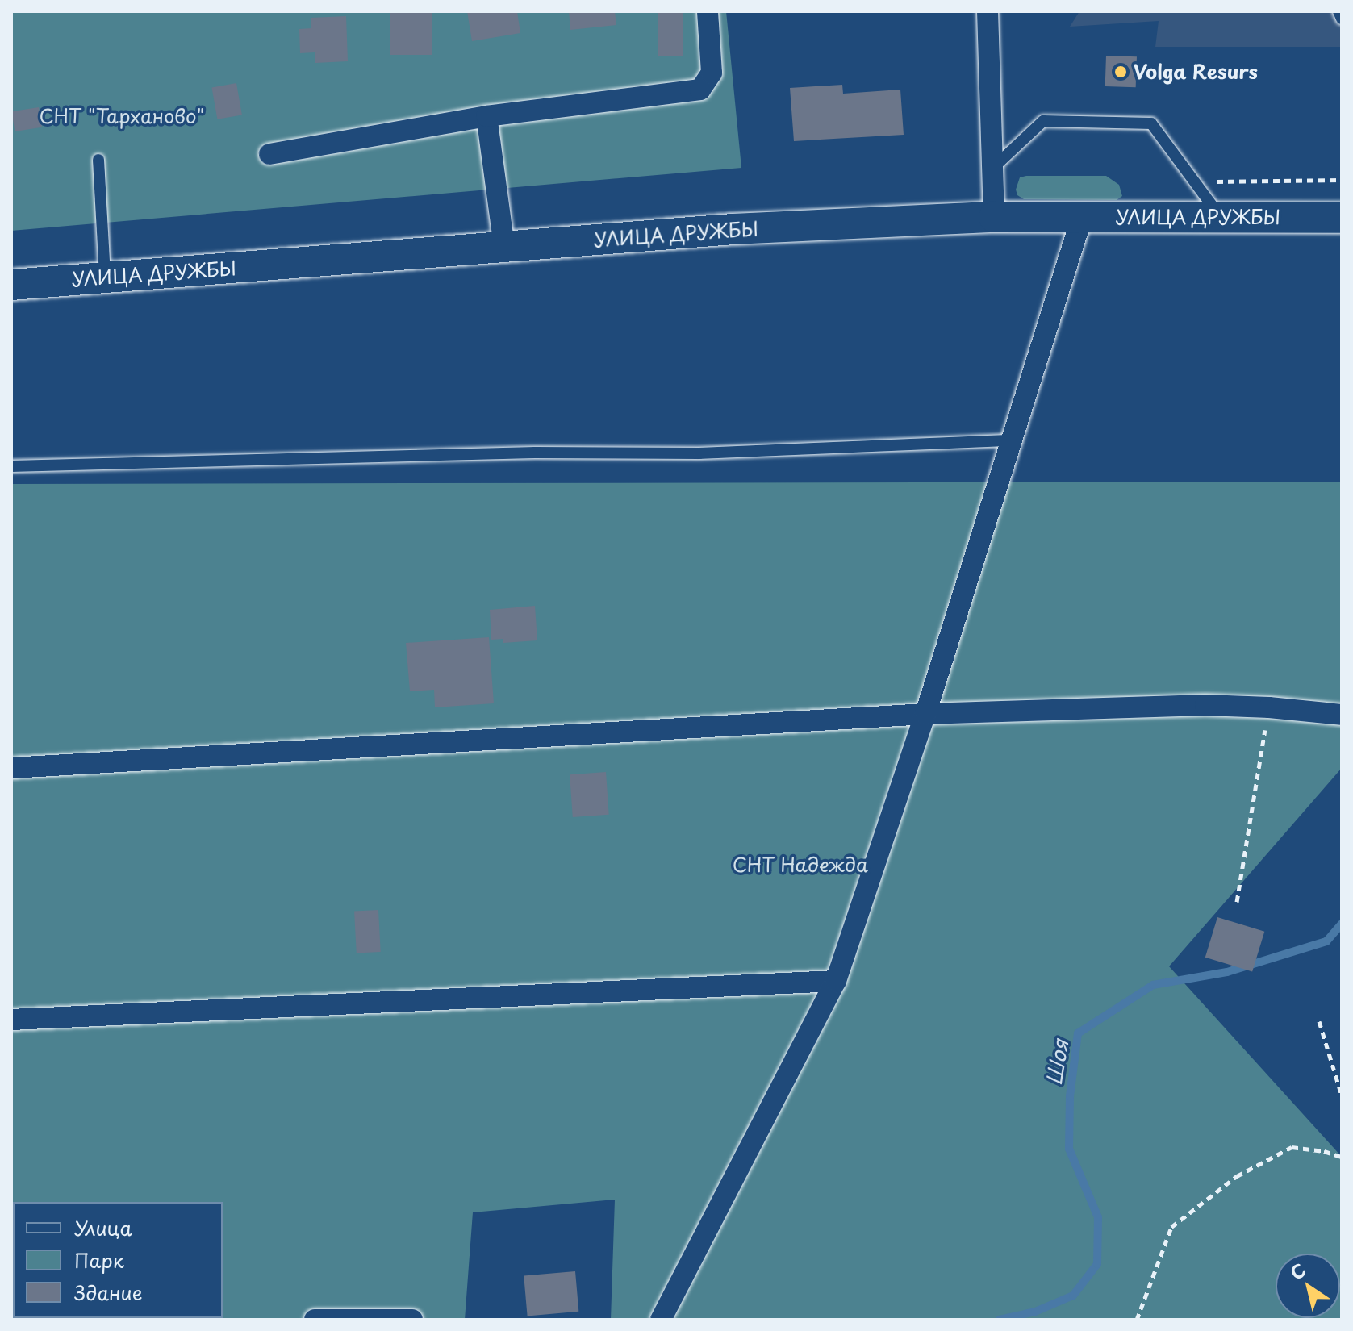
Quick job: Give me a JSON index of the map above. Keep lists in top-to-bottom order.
{
  "streets": {
    "main road": ["УЛИЦА ДРУЖБЫ"]
  },
  "water": ["Шоя"],
  "parks": ["СНТ \"Тарханово\"", "СНТ Надежда"],
  "places": ["Volga Resurs"],
  "legend": ["Улица", "Парк", "Здание"],
  "north": "top left"
}
